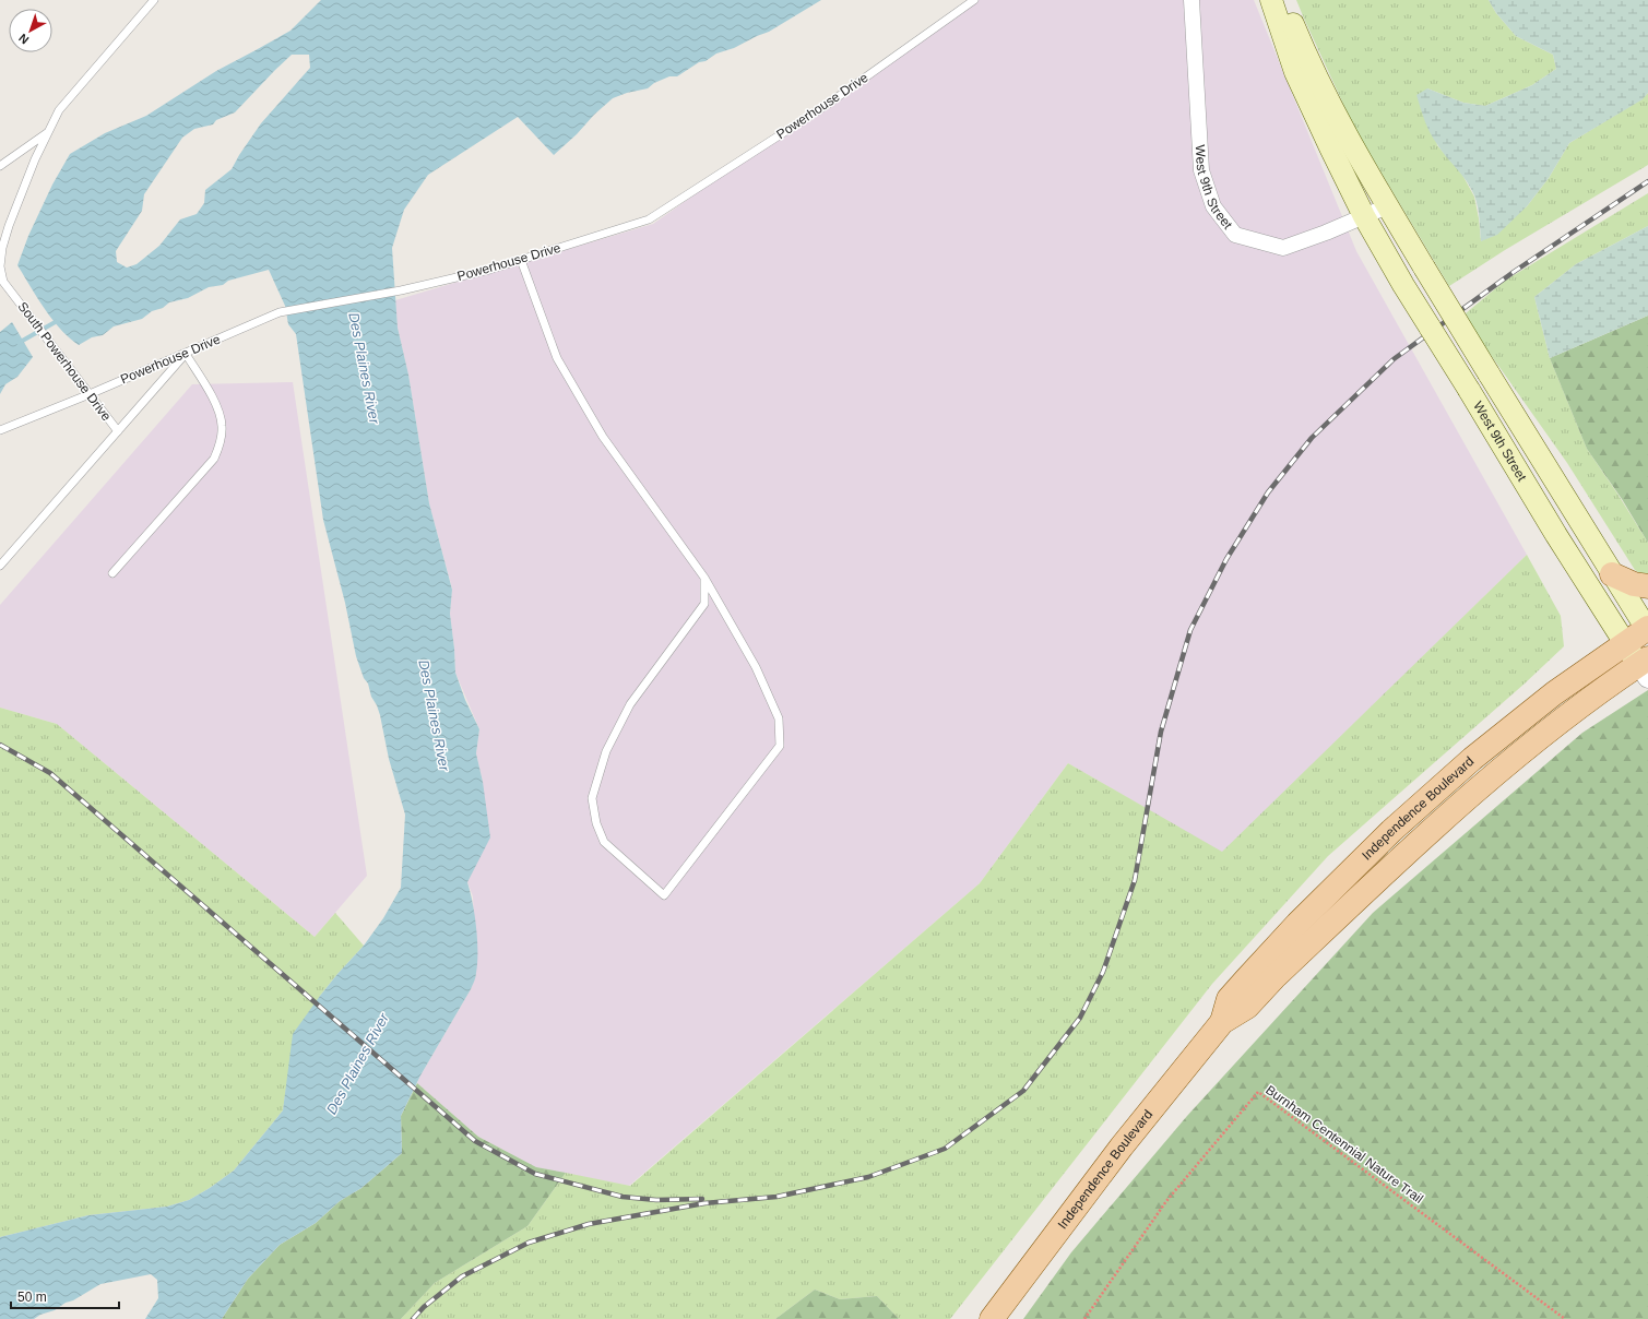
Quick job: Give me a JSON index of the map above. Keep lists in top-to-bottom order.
{
  "streets": {
    "main road": ["West 9th Street", "Independence Boulevard"],
    "lane": ["Powerhouse Drive", "South Powerhouse Drive"],
    "path": ["Burnham Centennial Nature Trail"]
  },
  "crossings": [
    ["Powerhouse Drive", "South Powerhouse Drive"],
    ["West 9th Street", "Independence Boulevard"]
  ],
  "water": ["Des Plaines River"],
  "scale_bar": "50 m",
  "north": "bottom left"
}
